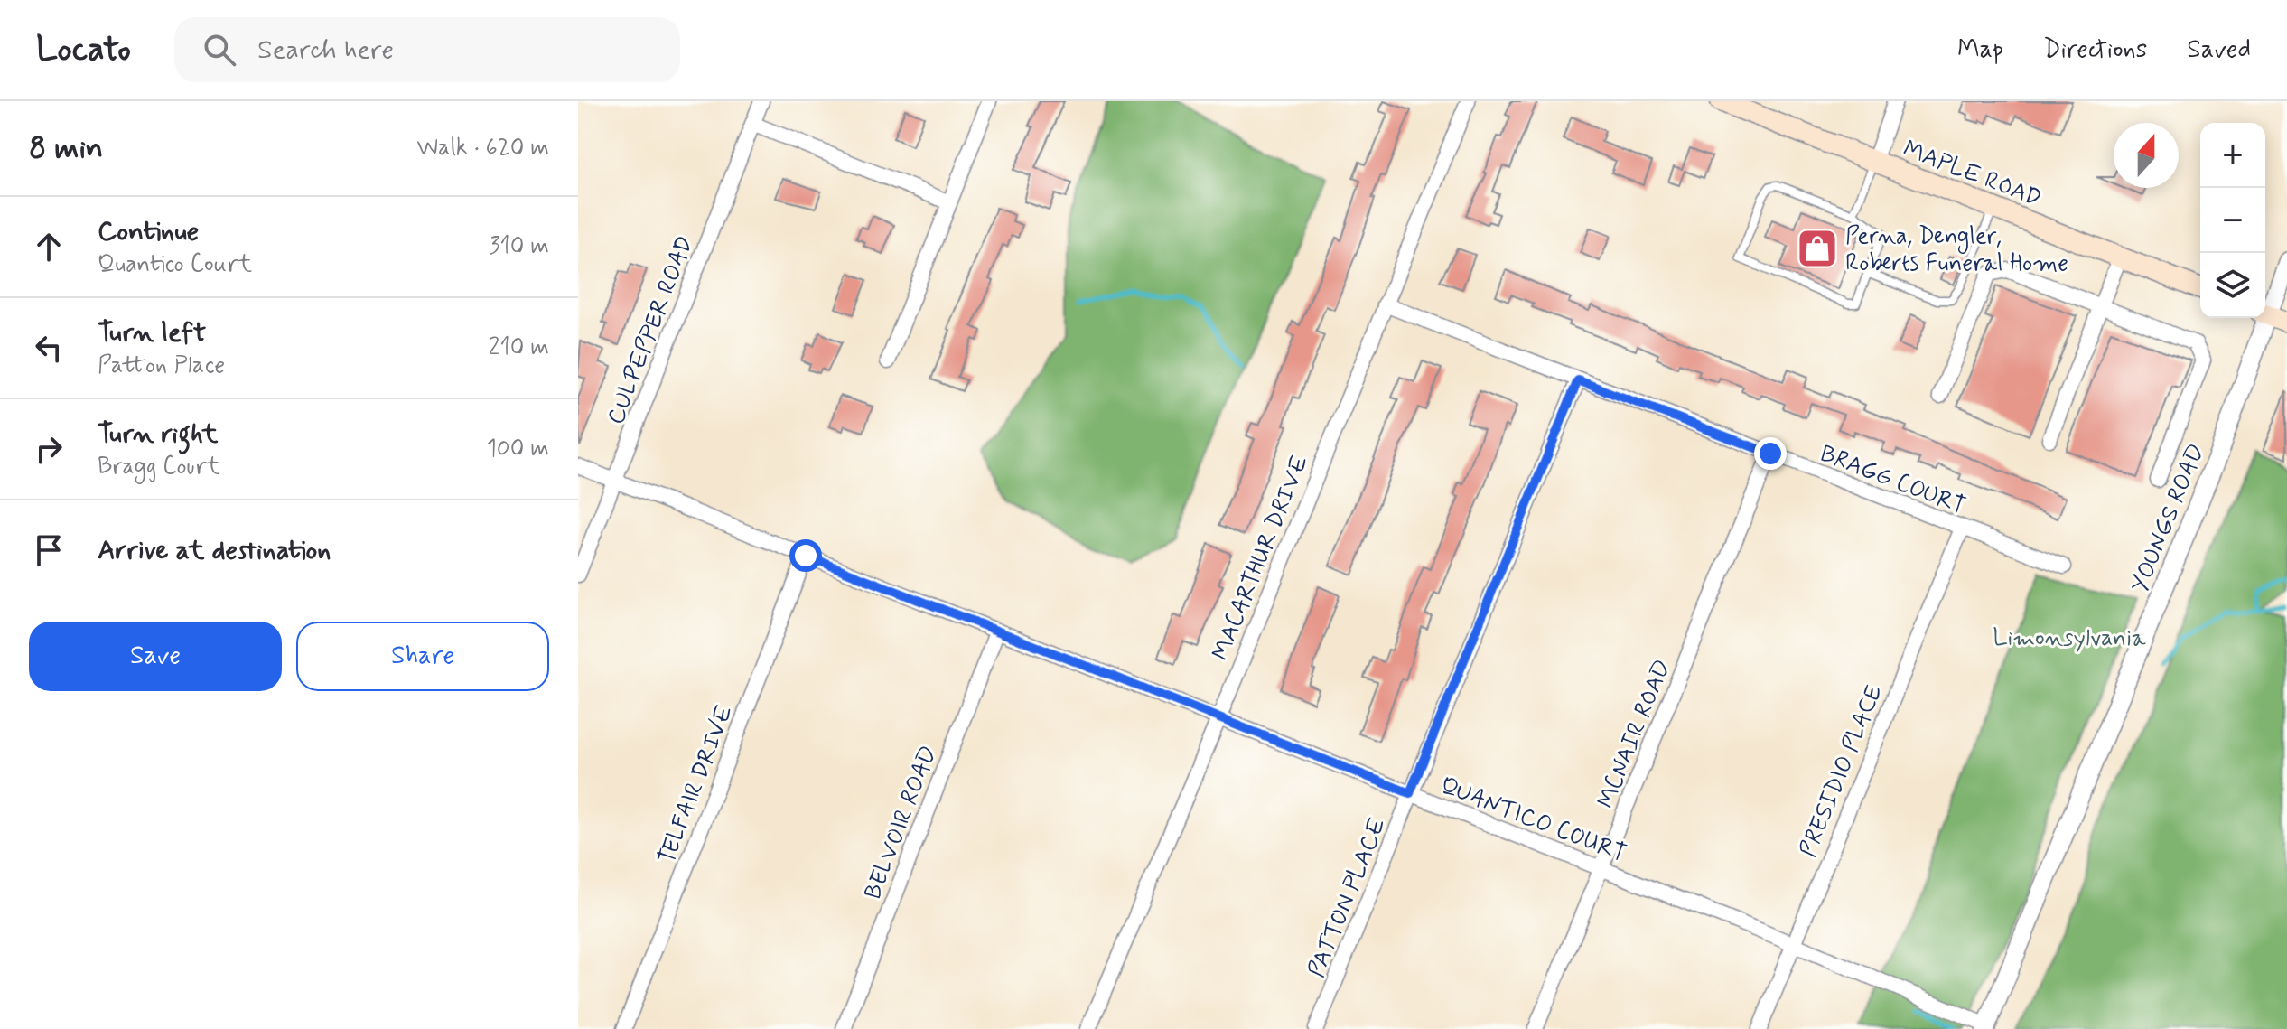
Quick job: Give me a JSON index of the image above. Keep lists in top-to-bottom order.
{
  "streets": {
    "main road": ["MAPLE ROAD"],
    "street": [
      "CULPEPPER ROAD",
      "BRAGG COURT",
      "YOUNGS ROAD",
      "MACARTHUR DRIVE",
      "MCNAIR ROAD",
      "PRESIDIO PLACE",
      "TELFAIR DRIVE",
      "QUANTICO COURT",
      "BELVOIR ROAD",
      "PATTON PLACE"
    ]
  },
  "crossings": [
    ["CULPEPPER ROAD", "QUANTICO COURT"],
    ["BRAGG COURT", "MACARTHUR DRIVE"],
    ["BRAGG COURT", "MCNAIR ROAD"],
    ["BRAGG COURT", "PRESIDIO PLACE"],
    ["BRAGG COURT", "PATTON PLACE"],
    ["YOUNGS ROAD", "QUANTICO COURT"],
    ["MACARTHUR DRIVE", "QUANTICO COURT"],
    ["MCNAIR ROAD", "QUANTICO COURT"],
    ["PRESIDIO PLACE", "QUANTICO COURT"],
    ["TELFAIR DRIVE", "QUANTICO COURT"],
    ["QUANTICO COURT", "BELVOIR ROAD"],
    ["QUANTICO COURT", "PATTON PLACE"]
  ],
  "parks": ["Limonsylvania"],
  "places": {
    "shop": ["Perna, Dengler, Roberts Funeral Home"]
  },
  "north": "top",
  "page": {
    "header": "Locato",
    "search": "Search here",
    "nav": ["Map", "Directions", "Saved"],
    "heading": ["8 min", "Walk · 620 m"],
    "map_buttons": ["+", "−"],
    "list": [
      ["Continue", "Quantico Court", "310 m"],
      ["Turn left", "Patton Place", "210 m"],
      ["Turn right", "Bragg Court", "100 m"],
      "Arrive at destination"
    ],
    "buttons": ["Save", "Share"]
  }
}
